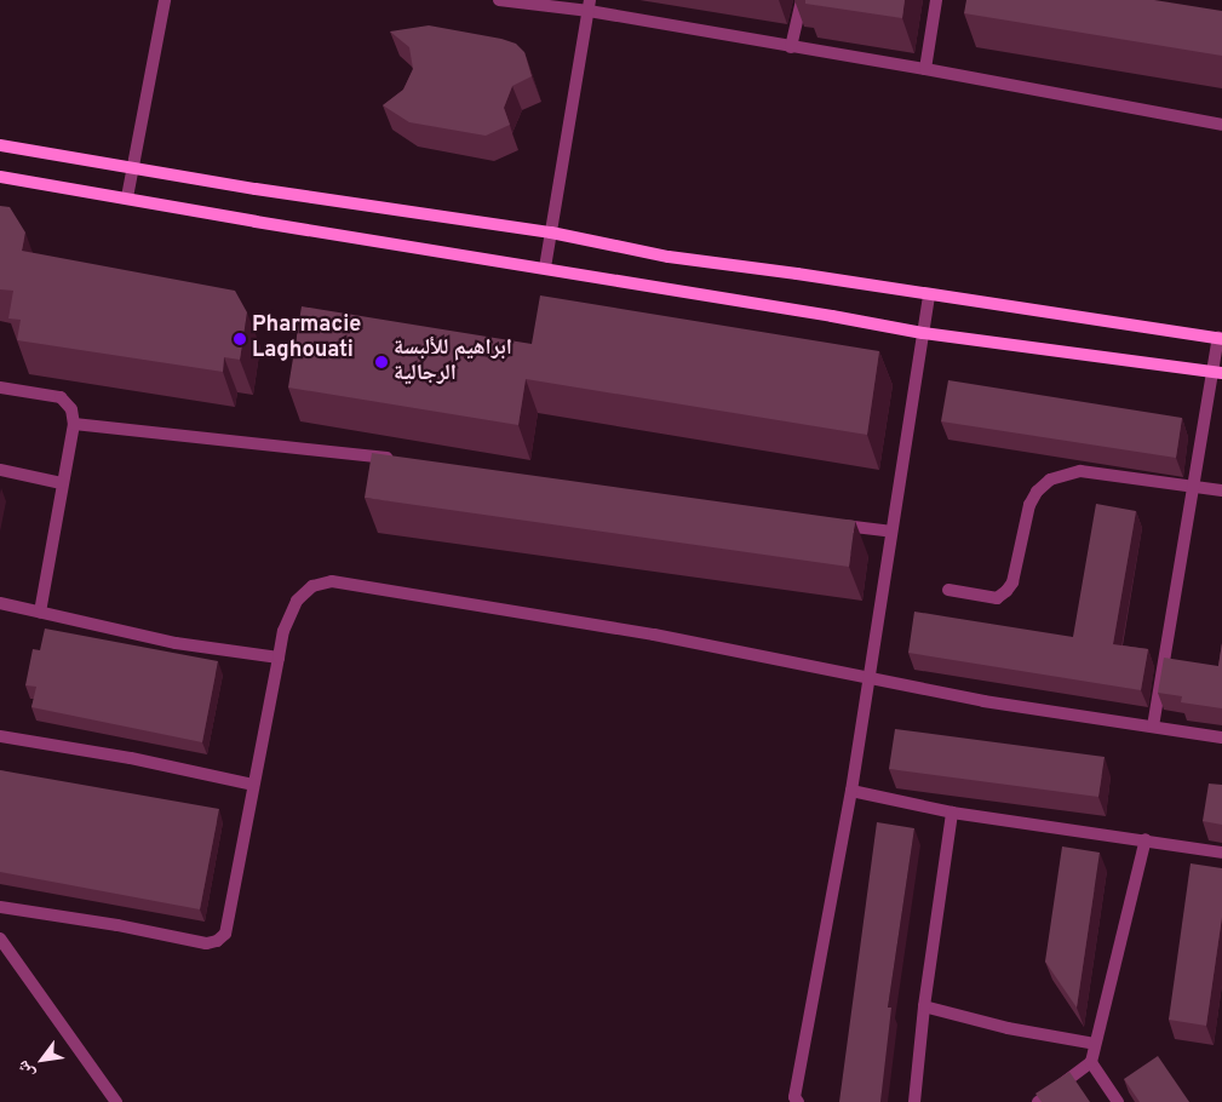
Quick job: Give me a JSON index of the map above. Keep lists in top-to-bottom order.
{
  "places": ["Pharmacie Laghouati", "ابراهيم للألبسة الرجالية"],
  "north": "bottom left"
}
